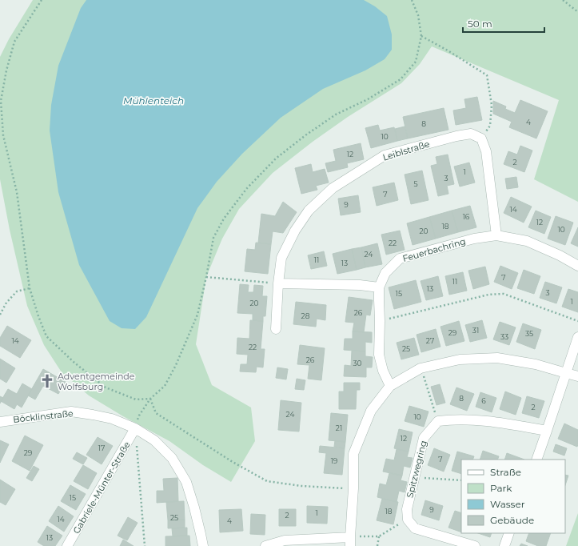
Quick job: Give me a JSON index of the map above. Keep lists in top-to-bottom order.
{
  "streets": {
    "street": [
      "Leiblstraße",
      "Feuerbachring",
      "Böcklinstraße",
      "Spitzwegring",
      "Gabriele-Münter-Straße"
    ]
  },
  "crossings": [
    ["Böcklinstraße", "Gabriele-Münter-Straße"]
  ],
  "water": ["Mühlenteich"],
  "places": {
    "church": ["Adventgemeinde Wolfsburg"]
  },
  "house_numbers": [
    "4",
    "8",
    "10",
    "12",
    "2",
    "1",
    "3",
    "5",
    "7",
    "9",
    "14",
    "16",
    "12",
    "18",
    "10",
    "20",
    "22",
    "24",
    "11",
    "13",
    "7",
    "11",
    "13",
    "3",
    "15",
    "1",
    "20",
    "26",
    "28",
    "31",
    "29",
    "35",
    "33",
    "14",
    "27",
    "22",
    "25",
    "26",
    "30",
    "8",
    "6",
    "2",
    "24",
    "10",
    "21",
    "12",
    "17",
    "29",
    "7",
    "19",
    "15",
    "9",
    "18",
    "1",
    "2",
    "25",
    "14",
    "4",
    "13"
  ],
  "legend": [
    "Straße",
    "Park",
    "Wasser",
    "Gebäude"
  ],
  "scale_bar": "50 m"
}
